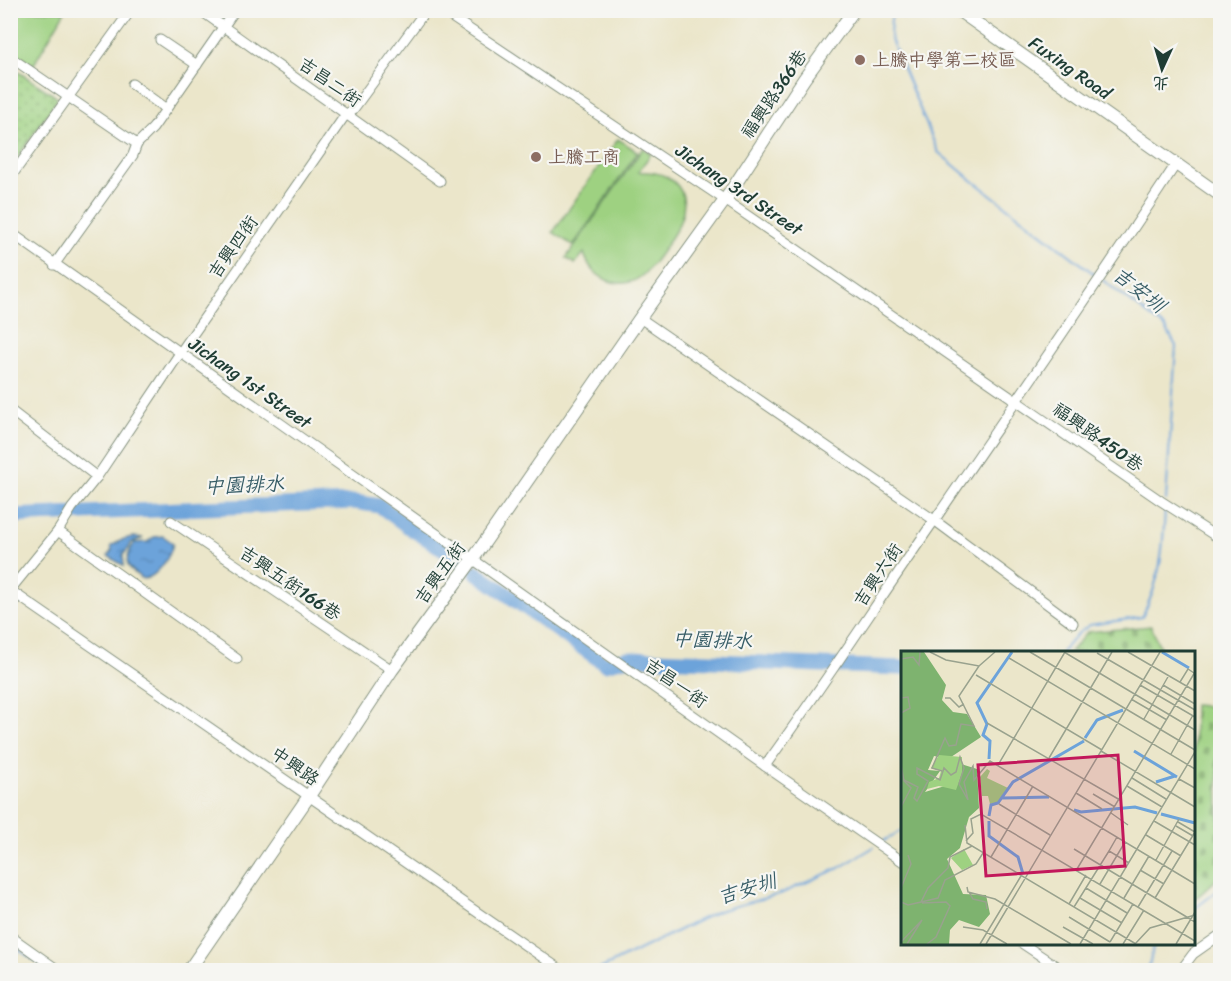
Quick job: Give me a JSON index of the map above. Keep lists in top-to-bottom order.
{
  "streets": {
    "street": [
      "Fuxing Road",
      "吉昌二街",
      "福興路366巷",
      "Jichang 3rd Street",
      "吉興四街",
      "Jichang 1st Street",
      "福興路450巷",
      "吉興五街",
      "吉興六街",
      "吉興五街166巷",
      "吉昌一街",
      "中興路"
    ]
  },
  "crossings": [
    ["Fuxing Road", "吉興六街"],
    ["吉昌二街", "吉興四街"],
    ["福興路366巷", "Jichang 3rd Street"],
    ["福興路366巷", "吉興五街"],
    ["Jichang 3rd Street", "福興路450巷"],
    ["Jichang 3rd Street", "吉興五街"],
    ["Jichang 3rd Street", "吉興六街"],
    ["吉興四街", "Jichang 1st Street"],
    ["Jichang 1st Street", "吉興五街"],
    ["Jichang 1st Street", "吉昌一街"],
    ["福興路450巷", "吉興六街"],
    ["吉興五街", "吉興五街166巷"],
    ["吉興五街", "吉昌一街"],
    ["吉興五街", "中興路"],
    ["吉興六街", "吉昌一街"]
  ],
  "water": ["吉安圳", "中園排水"],
  "places": ["上騰中學第二校區", "上騰工商"],
  "north": "bottom"
}
